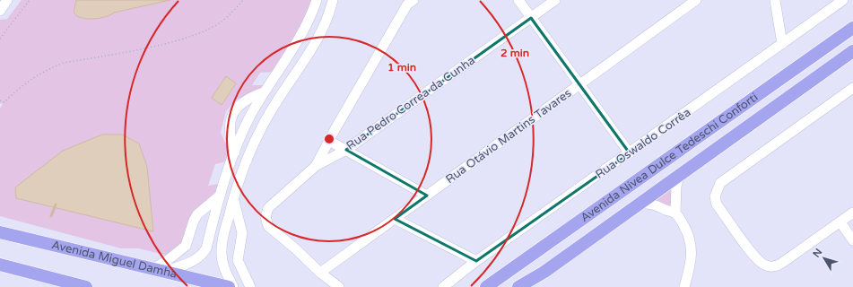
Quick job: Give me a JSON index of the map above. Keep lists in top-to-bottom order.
{
  "streets": {
    "main road": ["Avenida Nívea Dulce Tedeschi Conforti", "Avenida Miguel Damha"],
    "street": ["Rua Pedro Correa da Cunha", "Rua Otávio Martins Tavares", "Rua Oswaldo Corrêa"]
  },
  "crossings": [
    ["Rua Pedro Correa da Cunha", "Rua Otávio Martins Tavares"]
  ],
  "north": "top left",
  "rings": ["2 min", "1 min"]
}
